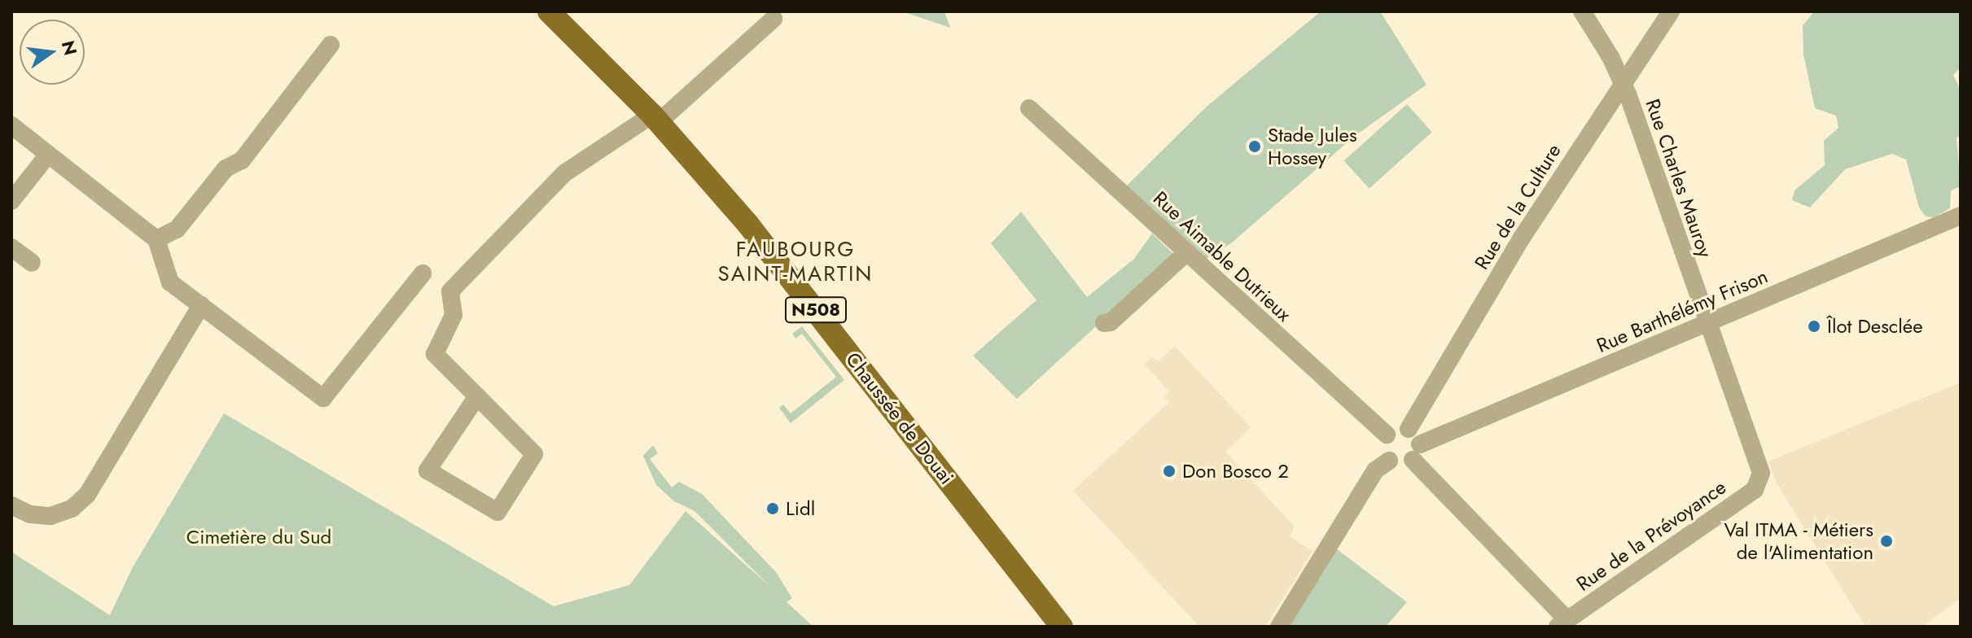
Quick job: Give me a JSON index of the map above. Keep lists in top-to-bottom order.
{
  "streets": {
    "main road": ["N508", "Chaussée de Douai"],
    "street": [
      "Rue Charles Mauroy",
      "Rue de la Culture",
      "Rue Aimable Dutrieux",
      "Rue Barthélémy Frison",
      "Rue de la Prévoyance"
    ]
  },
  "crossings": [
    ["Rue Charles Mauroy", "Rue de la Culture"],
    ["Rue Charles Mauroy", "Rue Barthélémy Frison"],
    ["Rue Charles Mauroy", "Rue de la Prévoyance"],
    ["Rue de la Culture", "Rue Barthélémy Frison"]
  ],
  "districts": ["FAUBOURG SAINT-MARTIN"],
  "parks": ["Cimetière du Sud"],
  "places": [
    "Stade Jules Hossey",
    "Îlot Desclée",
    "Don Bosco 2",
    "Lidl",
    "Val ITMA - Métiers de l'Alimentation"
  ],
  "north": "right"
}
